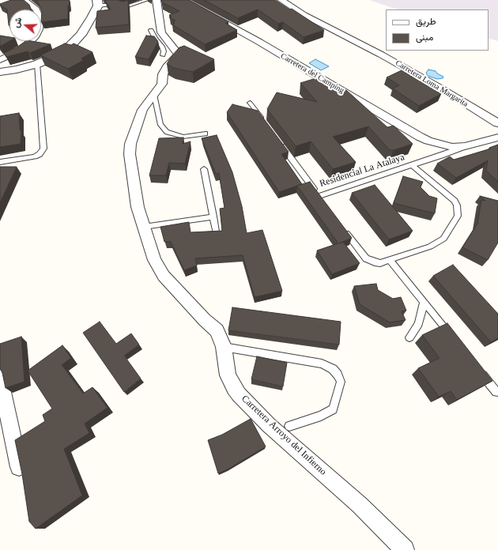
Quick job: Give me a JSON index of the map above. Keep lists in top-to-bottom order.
{
  "streets": {
    "street": ["Carretera del Camping", "Carretera Loma Margarita", "Carretera Arroyo del Infierno"],
    "lane": ["Residencial La Atalaya"]
  },
  "crossings": [
    ["Carretera del Camping", "Residencial La Atalaya"]
  ],
  "legend": ["طريق", "مبنى"],
  "north": "left"
}
